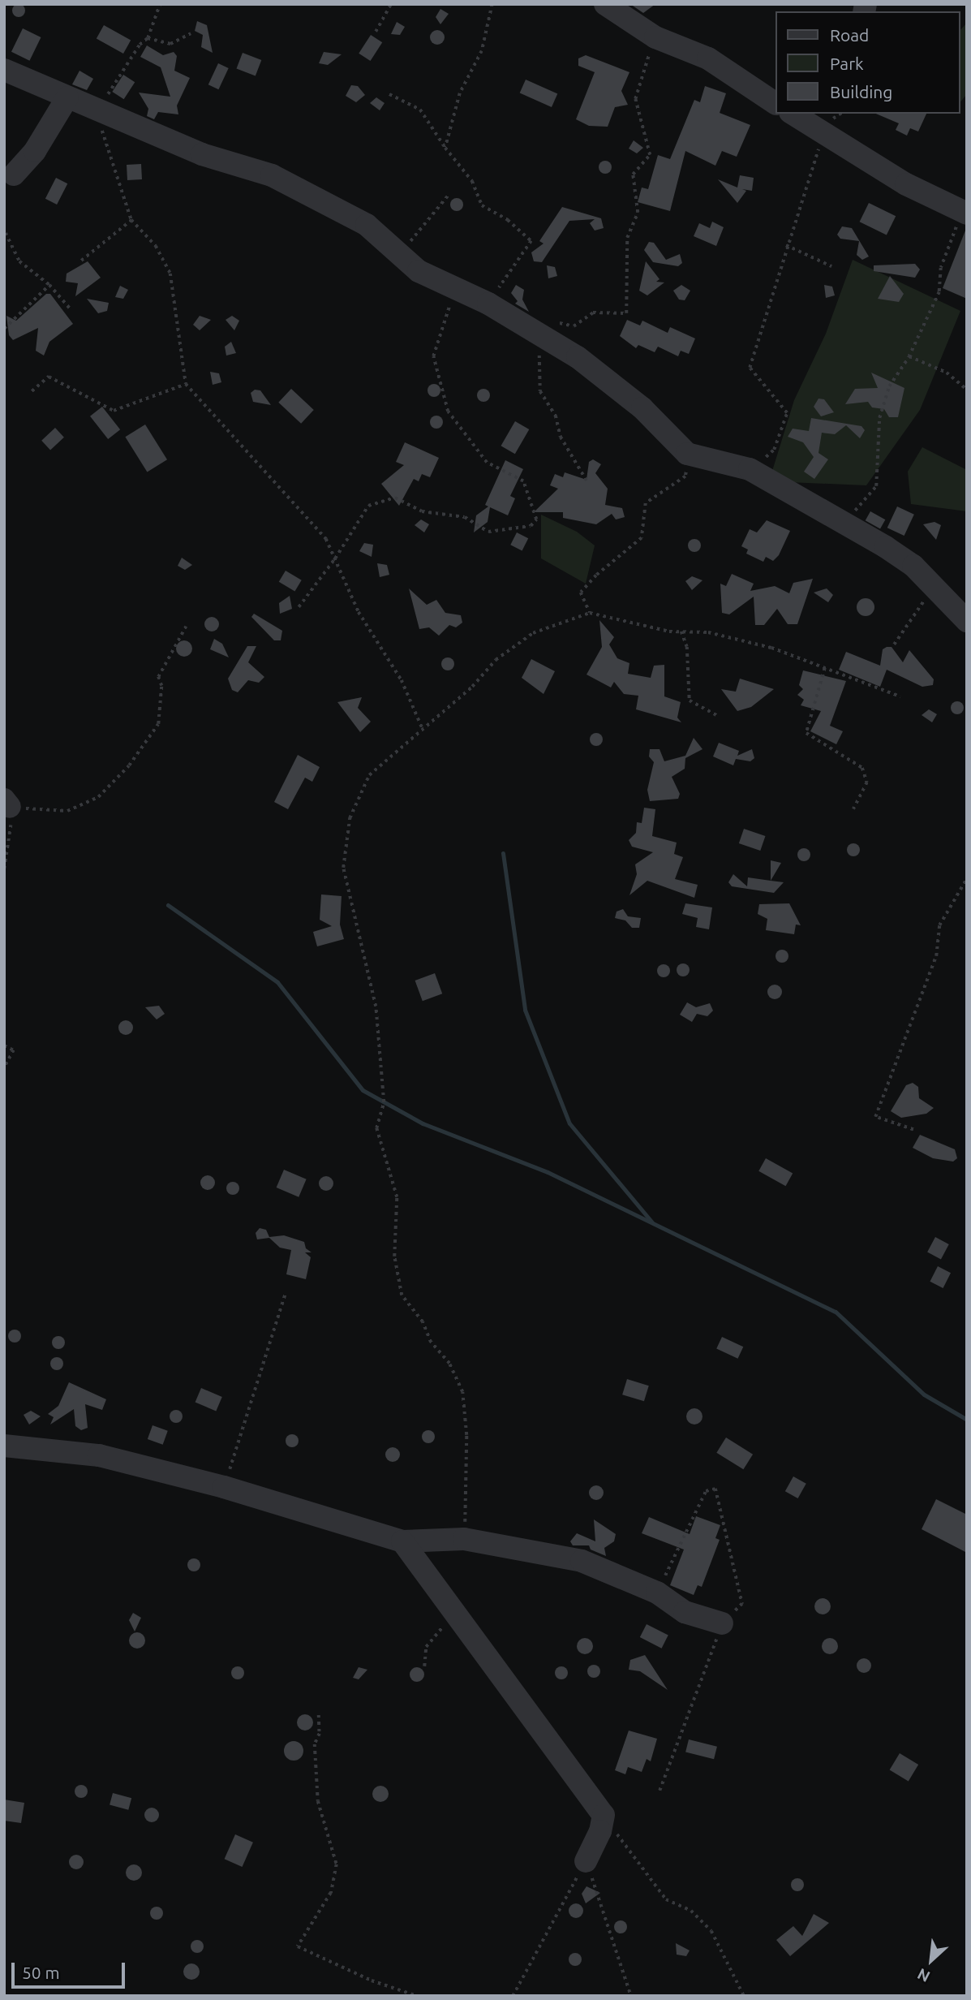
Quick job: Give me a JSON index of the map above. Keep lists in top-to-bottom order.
{
  "legend": ["Road", "Park", "Building"],
  "scale_bar": "50 m",
  "north": "bottom left"
}
